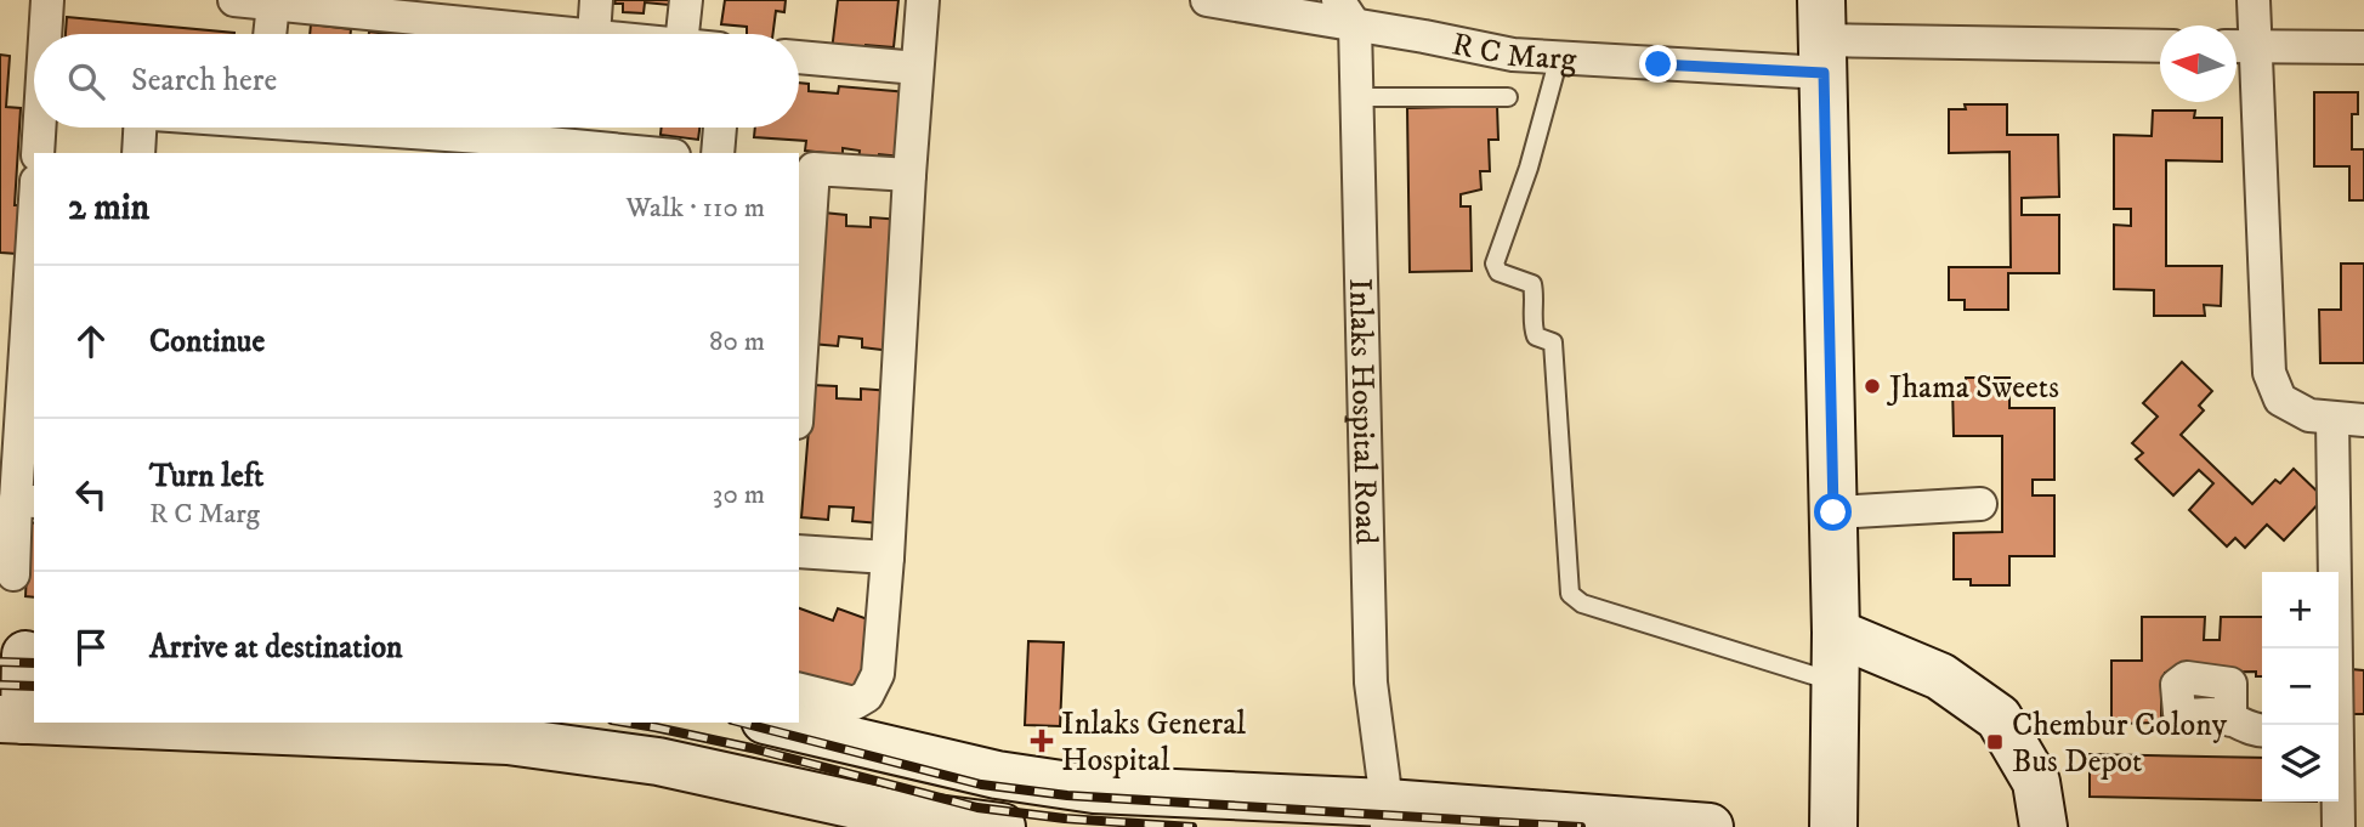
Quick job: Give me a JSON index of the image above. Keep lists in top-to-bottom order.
{
  "streets": {
    "street": ["R C Marg", "Inlaks Hospital Road"]
  },
  "crossings": [
    ["R C Marg", "Inlaks Hospital Road"]
  ],
  "places": {
    "other": ["Jhama Sweets"],
    "health": ["Inlaks General Hospital"],
    "transit": ["Chembur Colony Bus Depot"]
  },
  "north": "left",
  "page": {
    "search": "Search here",
    "heading": ["2 min", "Walk · 110 m"],
    "list": [
      ["Continue", "80 m"],
      ["Turn left", "R C Marg", "30 m"],
      "Arrive at destination"
    ],
    "map_buttons": ["+", "−"]
  }
}
